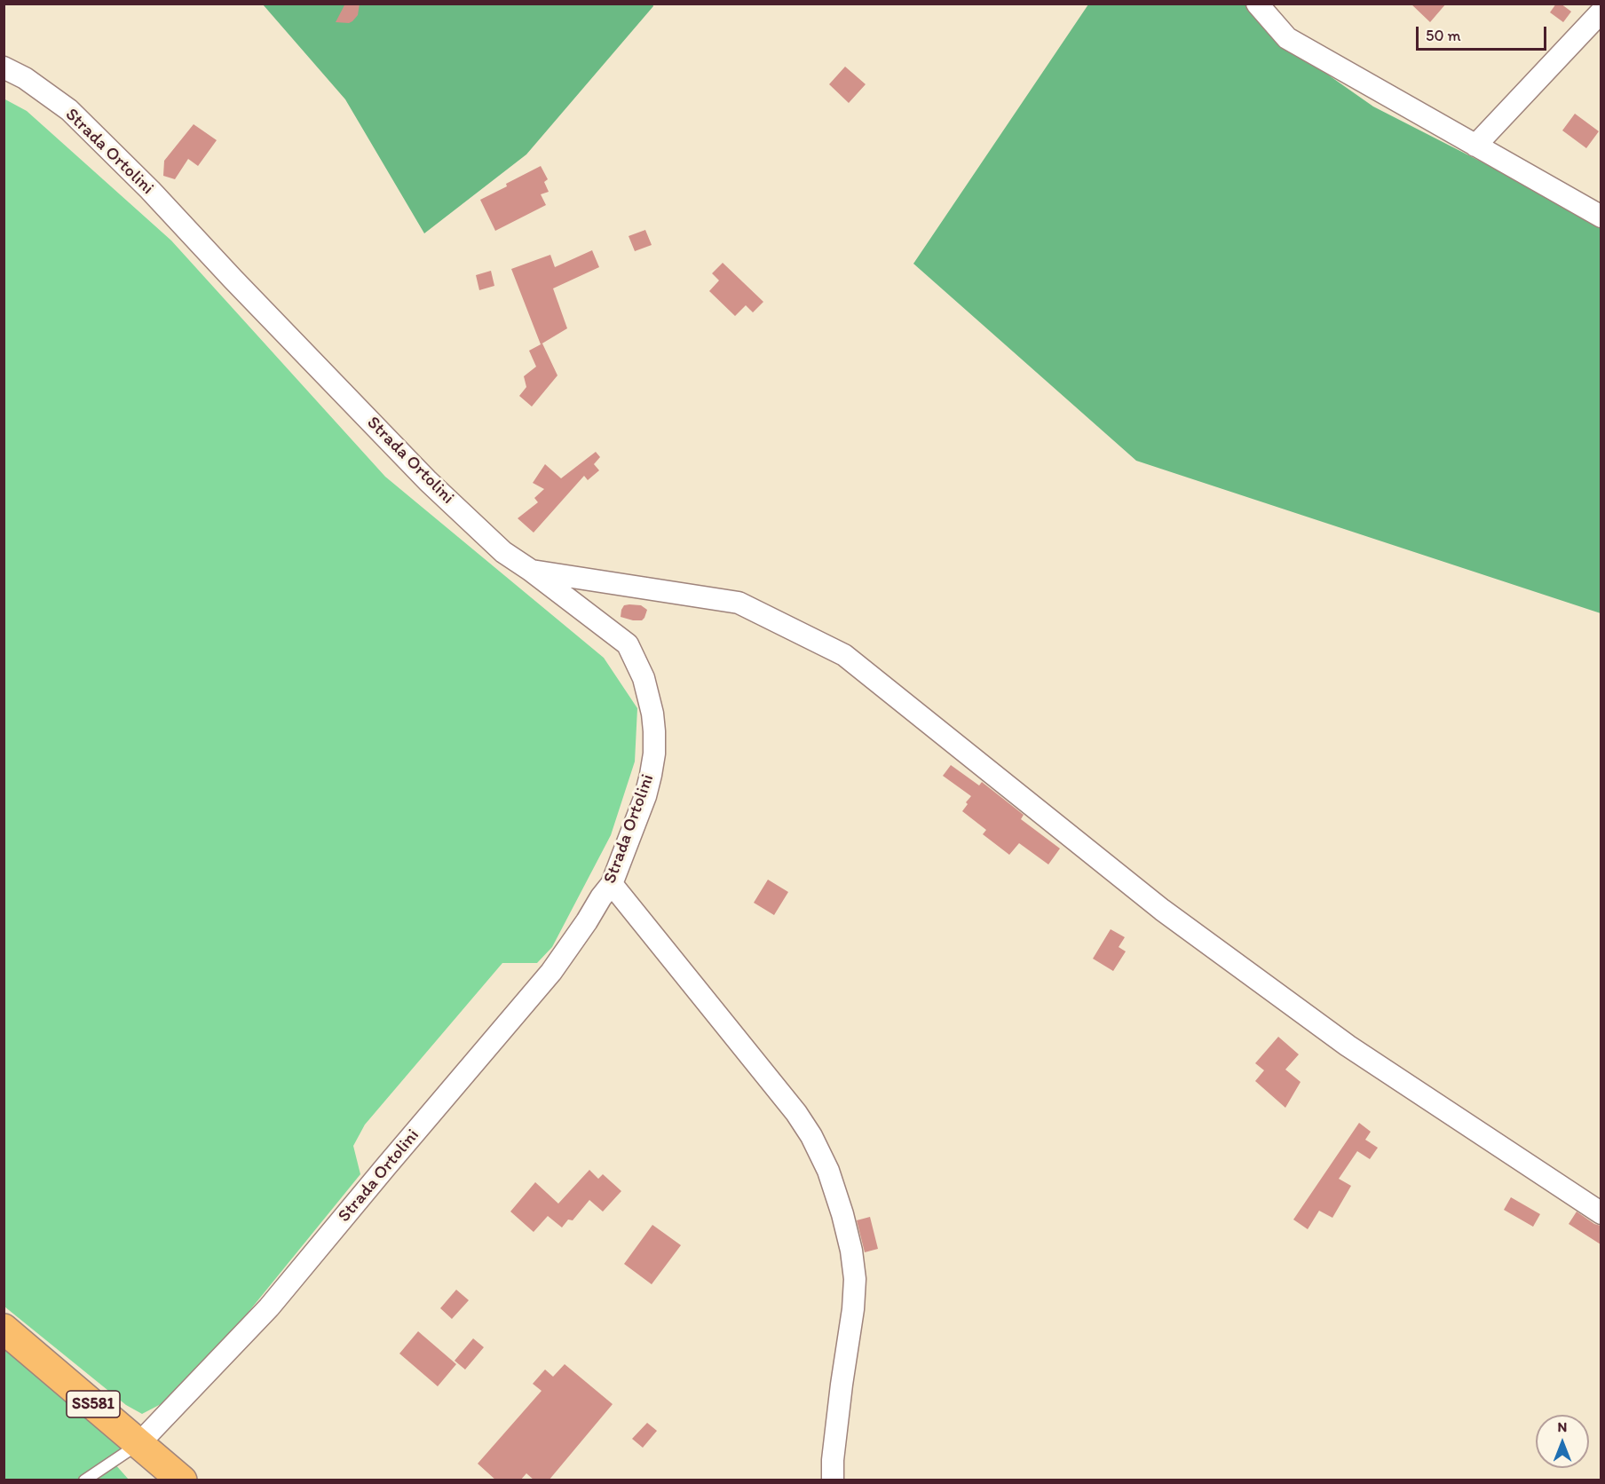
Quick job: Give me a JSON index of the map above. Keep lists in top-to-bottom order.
{
  "streets": {
    "main road": ["SS581"],
    "street": ["Strada Ortolini"]
  },
  "crossings": [
    ["Strada Ortolini", "SS581"]
  ],
  "scale_bar": "50 m",
  "north": "top"
}
